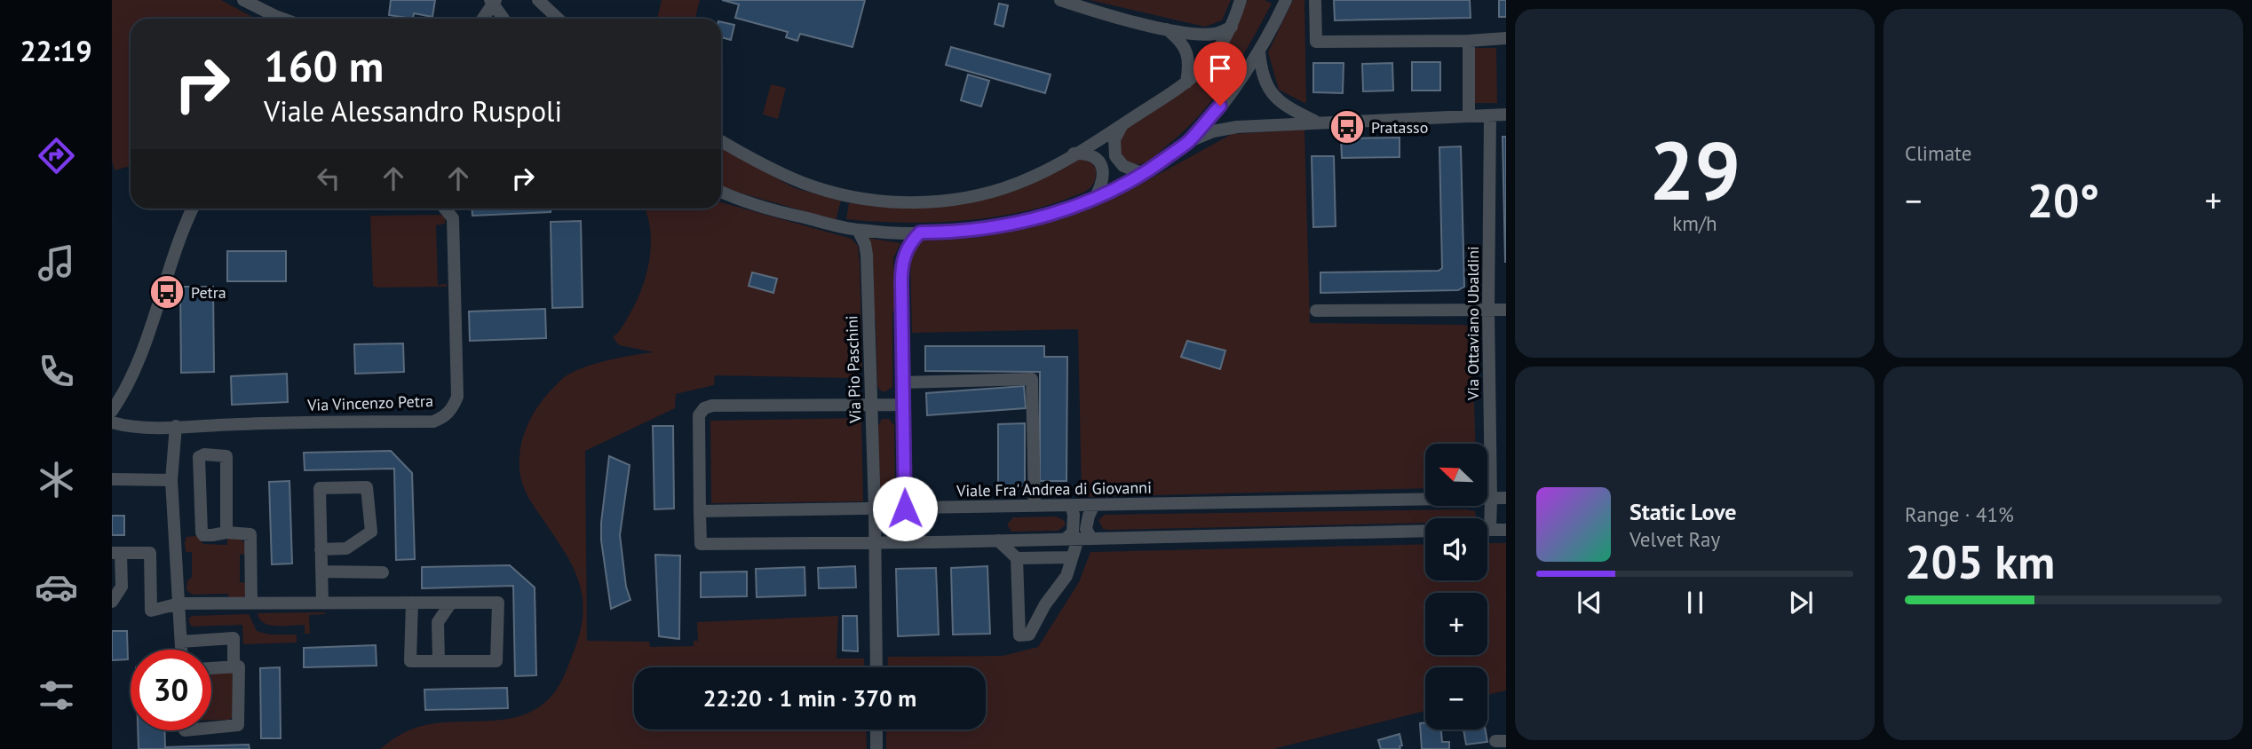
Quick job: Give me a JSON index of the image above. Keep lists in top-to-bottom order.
{
  "streets": {
    "street": [
      "Via Ottaviano Ubaldini",
      "Via Pio Paschini",
      "Via Vincenzo Petra",
      "Viale Fra' Andrea di Giovanni"
    ]
  },
  "crossings": [
    ["Via Ottaviano Ubaldini", "Viale Fra' Andrea di Giovanni"],
    ["Via Pio Paschini", "Viale Fra' Andrea di Giovanni"]
  ],
  "places": {
    "bus stop": ["Pratasso", "Petra"]
  },
  "north": "top left",
  "page": {
    "tabs": "22:19",
    "tile": [
      ["29", "km/h"],
      "Climate",
      ["Range · 41%", "205 km"]
    ],
    "turn": ["160 m", "Viale Alessandro Ruspoli"],
    "heat": ["−", "20°", "+"],
    "map_buttons": ["+", "−"],
    "song": ["Static Love", "Velvet Ray"],
    "limit": "30",
    "trip": "22:20 · 1 min · 370 m"
  }
}
